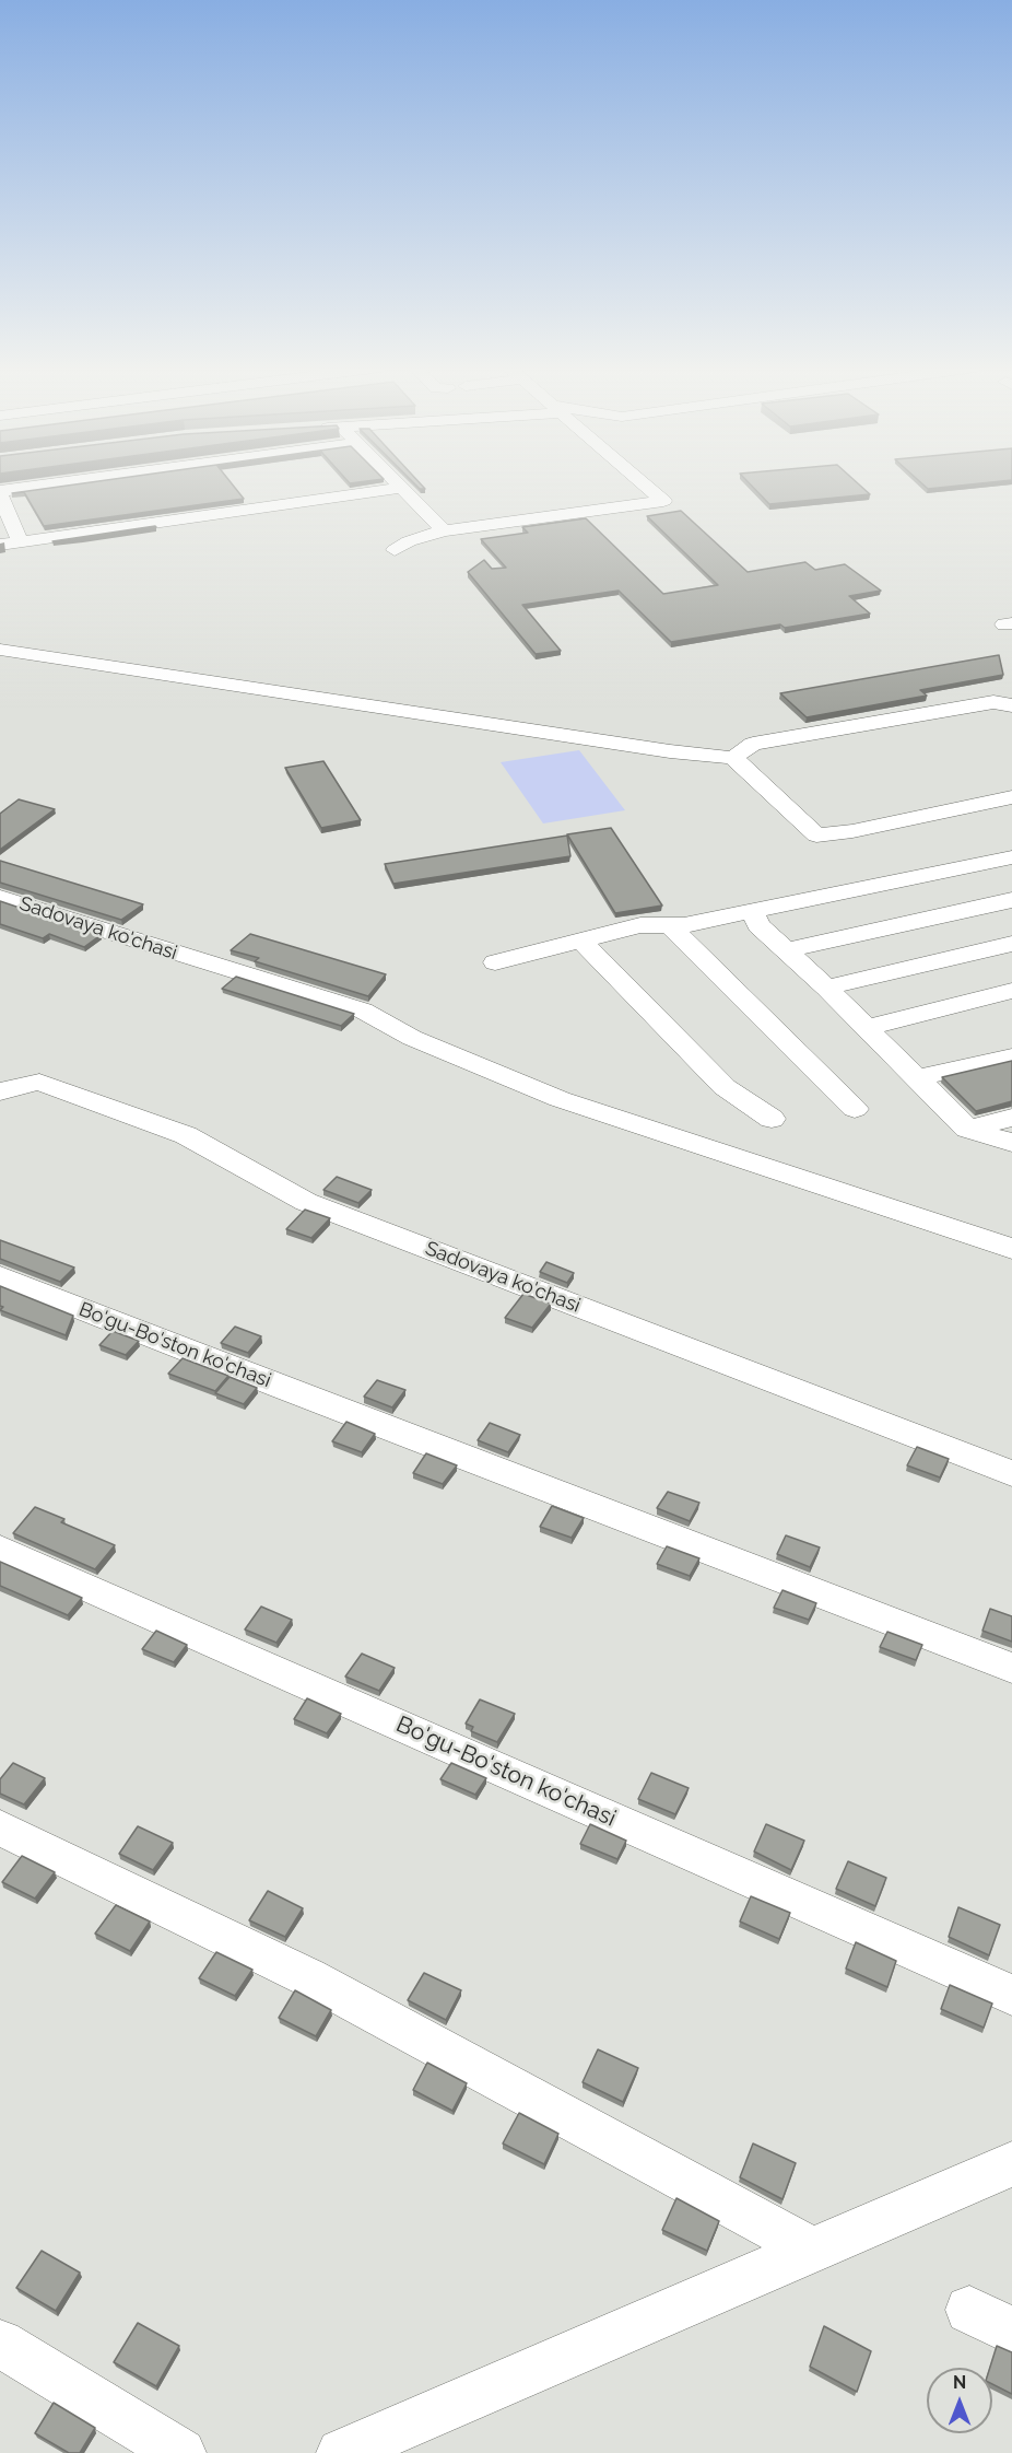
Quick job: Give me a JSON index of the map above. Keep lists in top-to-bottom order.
{
  "streets": {
    "street": ["Sadovaya ko'chasi", "Bo'gu-Bo'ston ko'chasi"]
  },
  "north": "top"
}
